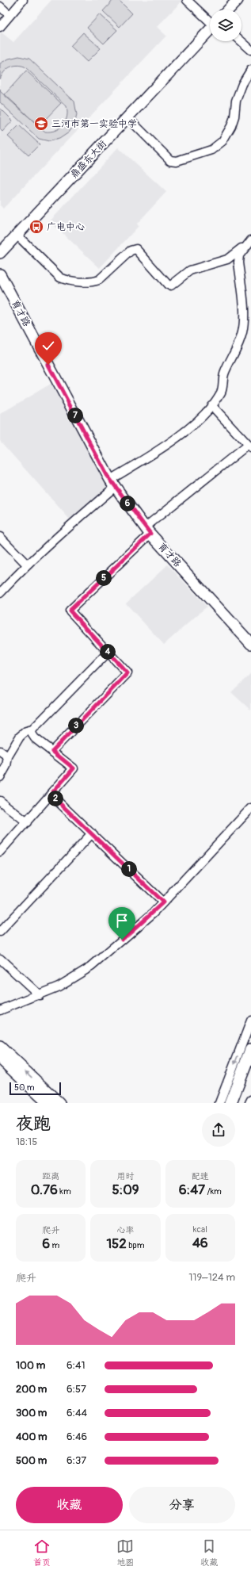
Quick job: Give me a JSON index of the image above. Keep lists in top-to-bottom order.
{
  "streets": {
    "main road": ["鼎盛东大街", "育才路"]
  },
  "places": {
    "school or university": ["三河市第一实验中学"],
    "bus stop": ["广电中心"]
  },
  "scale_bar": "50 m",
  "page": {
    "pins": [
      "7",
      "6",
      "5",
      "4",
      "3",
      "2",
      "1"
    ],
    "scale": "50 m",
    "heading": ["夜跑", "18:15"],
    "stats": [
      ["距离", "0.76 km"],
      ["用时", "5:09"],
      ["配速", "6:47 /km"],
      ["爬升", "6 m"],
      ["心率", "152 bpm"],
      ["kcal", "46"]
    ],
    "chart": ["爬升", "119–124 m"],
    "list": [
      {
        "name": "100 m",
        "note": "6:41"
      },
      {
        "name": "200 m",
        "note": "6:57"
      },
      {
        "name": "300 m",
        "note": "6:44"
      },
      {
        "name": "400 m",
        "note": "6:46"
      },
      {
        "name": "500 m",
        "note": "6:37"
      }
    ],
    "buttons": ["收藏", "分享"],
    "tabs": ["首页", "地图", "收藏"]
  }
}
